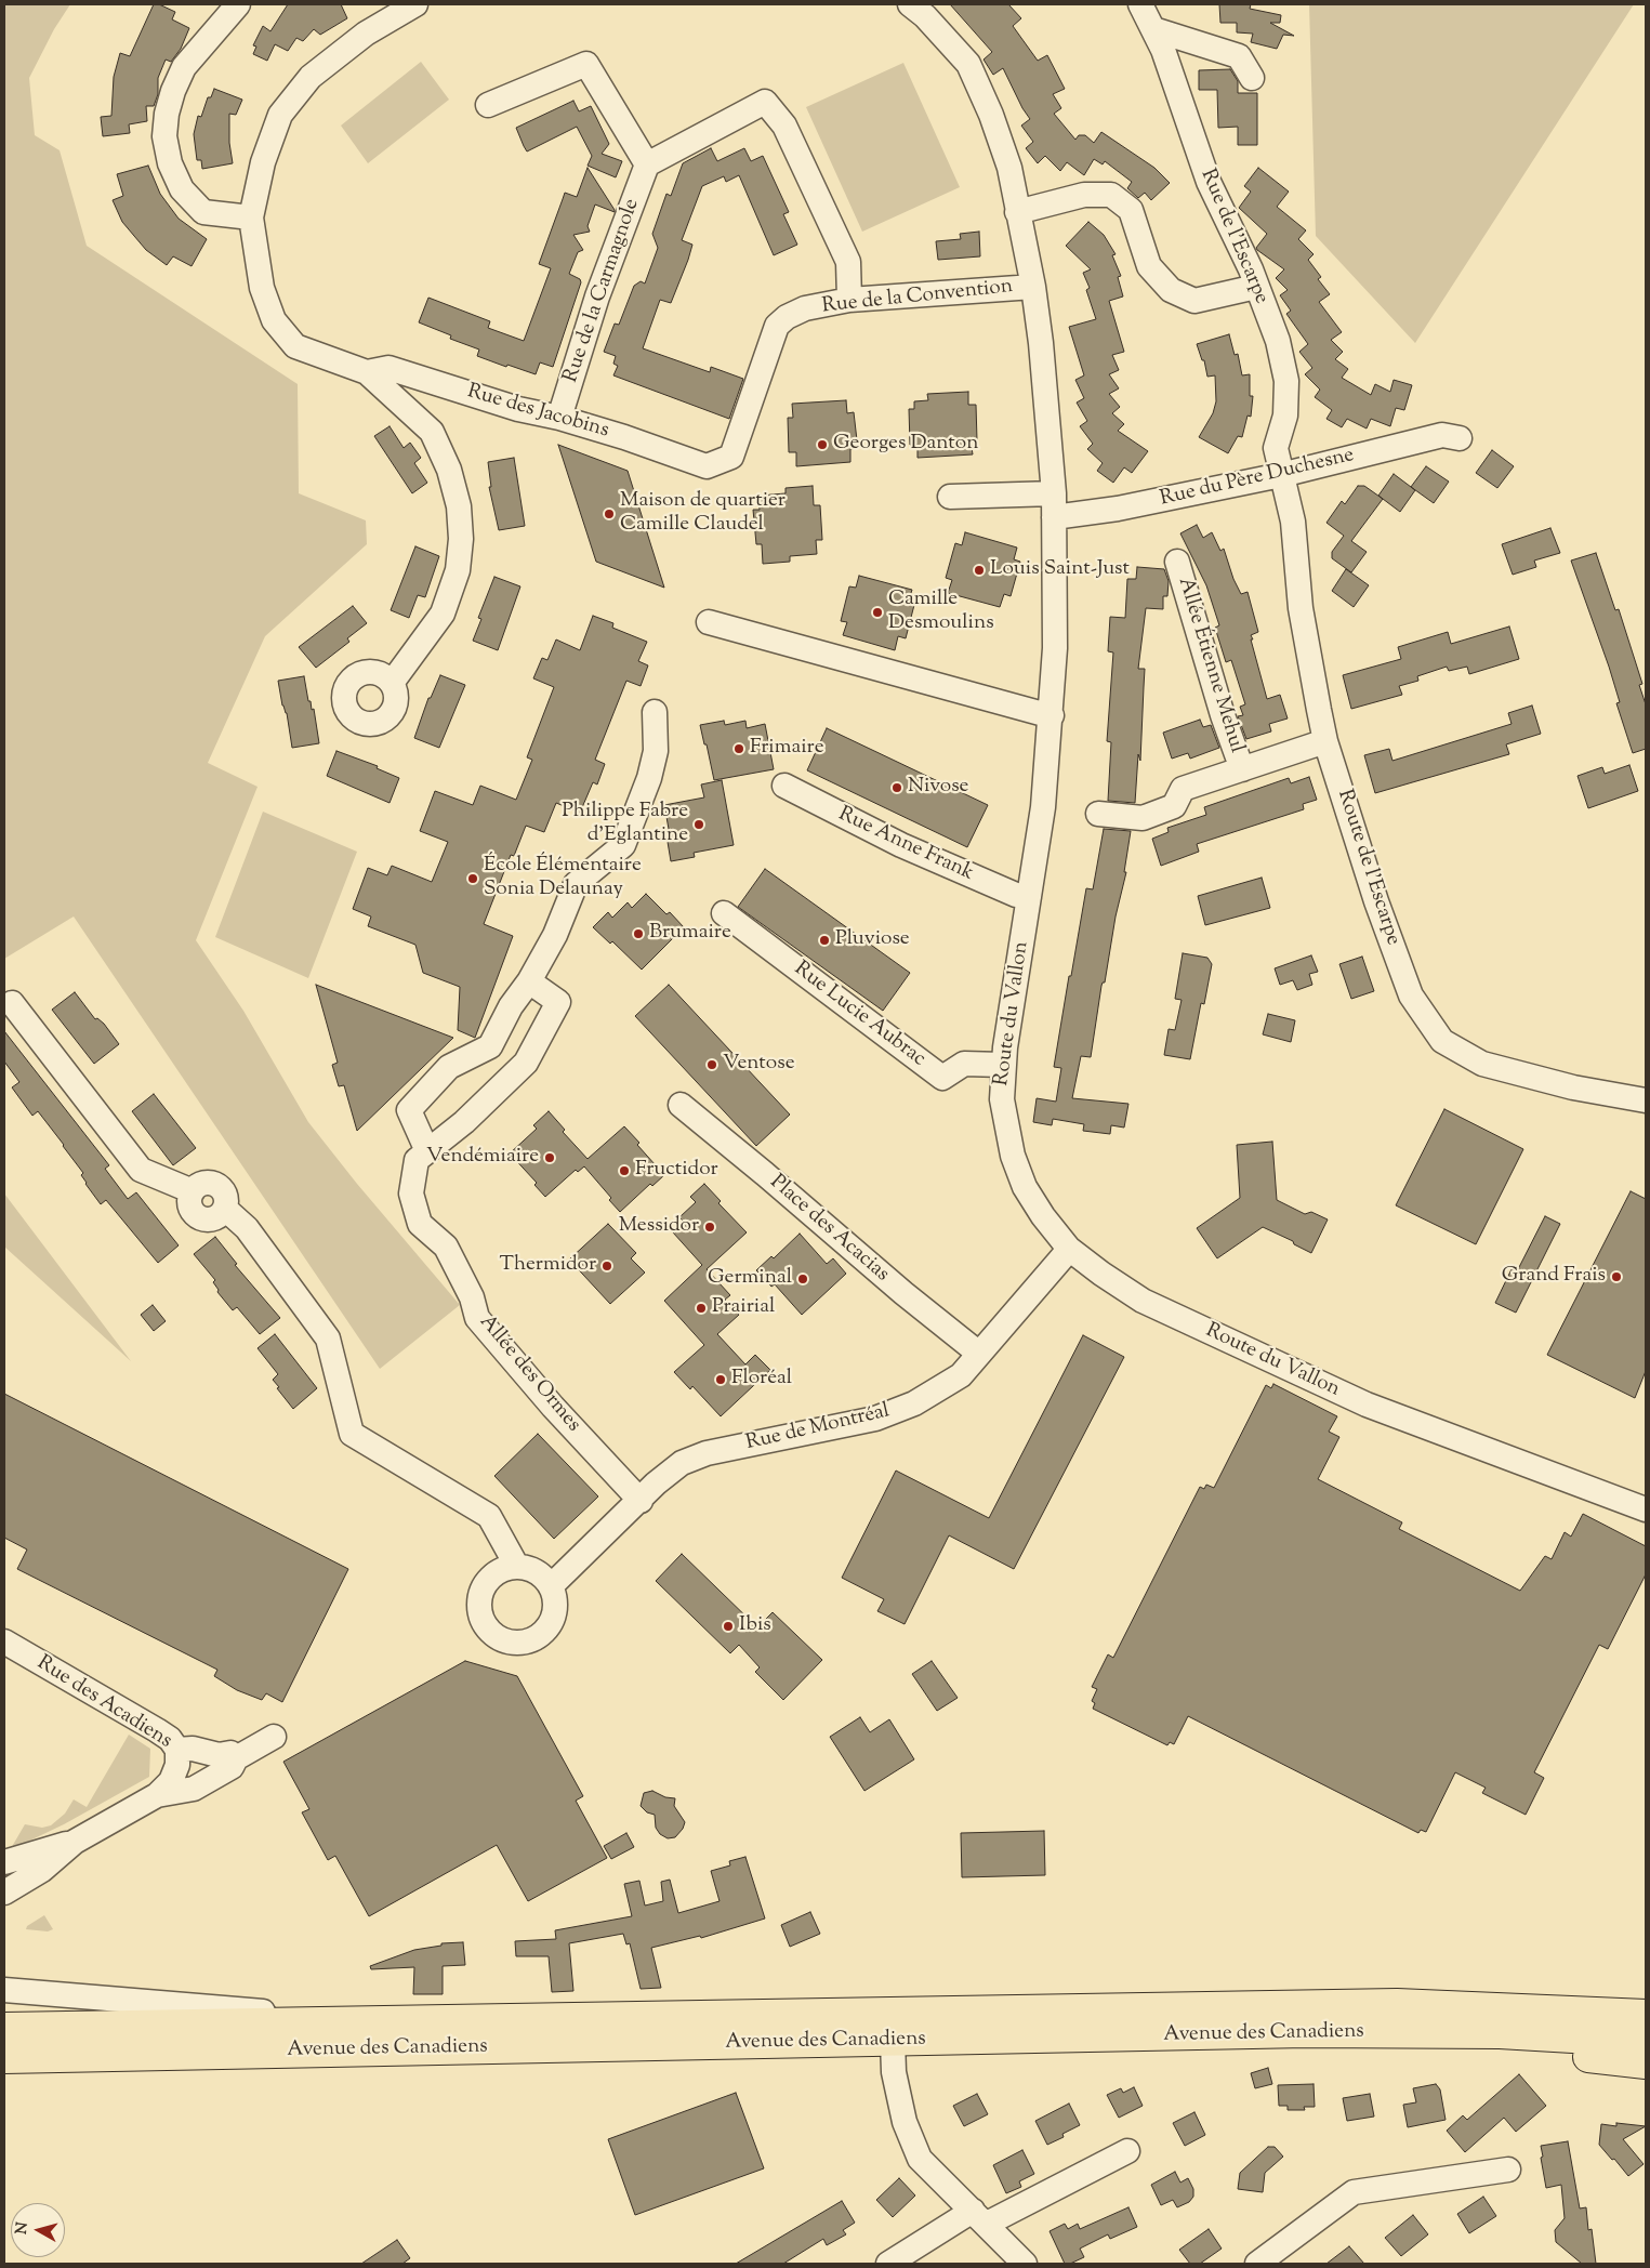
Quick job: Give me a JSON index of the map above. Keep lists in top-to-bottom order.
{
  "streets": {
    "main road": ["Avenue des Canadiens"],
    "street": [
      "Rue de l'Escarpe",
      "Rue de la Carmagnole",
      "Rue de la Convention",
      "Rue des Jacobins",
      "Rue du Père Duchesne",
      "Allée Étienne Mehul",
      "Rue Anne Frank",
      "Route de l'Escarpe",
      "Route du Vallon",
      "Rue Lucie Aubrac",
      "Place des Acacias",
      "Allée des Ormes",
      "Rue de Montréal",
      "Rue des Acadiens"
    ]
  },
  "crossings": [
    ["Rue de l'Escarpe", "Rue du Père Duchesne"],
    ["Rue de l'Escarpe", "Route de l'Escarpe"],
    ["Rue de la Carmagnole", "Rue des Jacobins"],
    ["Rue de la Convention", "Rue des Jacobins"],
    ["Rue de la Convention", "Route du Vallon"],
    ["Rue du Père Duchesne", "Route de l'Escarpe"],
    ["Rue du Père Duchesne", "Route du Vallon"],
    ["Rue Anne Frank", "Route du Vallon"],
    ["Route du Vallon", "Rue Lucie Aubrac"],
    ["Route du Vallon", "Rue de Montréal"],
    ["Place des Acacias", "Rue de Montréal"],
    ["Allée des Ormes", "Rue de Montréal"]
  ],
  "places": [
    "Georges Danton",
    "Maison de quartier Camille Claudel",
    "Louis Saint-Just",
    "Camille Desmoulins",
    "Frimaire",
    "Nivose",
    "Philippe Fabre d’Eglantine",
    "École Élémentaire Sonia Delaunay",
    "Brumaire",
    "Pluviose",
    "Ventose",
    "Vendémiaire",
    "Fructidor",
    "Messidor",
    "Thermidor",
    "Grand Frais",
    "Germinal",
    "Prairial",
    "Floréal",
    "Ibis"
  ],
  "north": "left"
}
